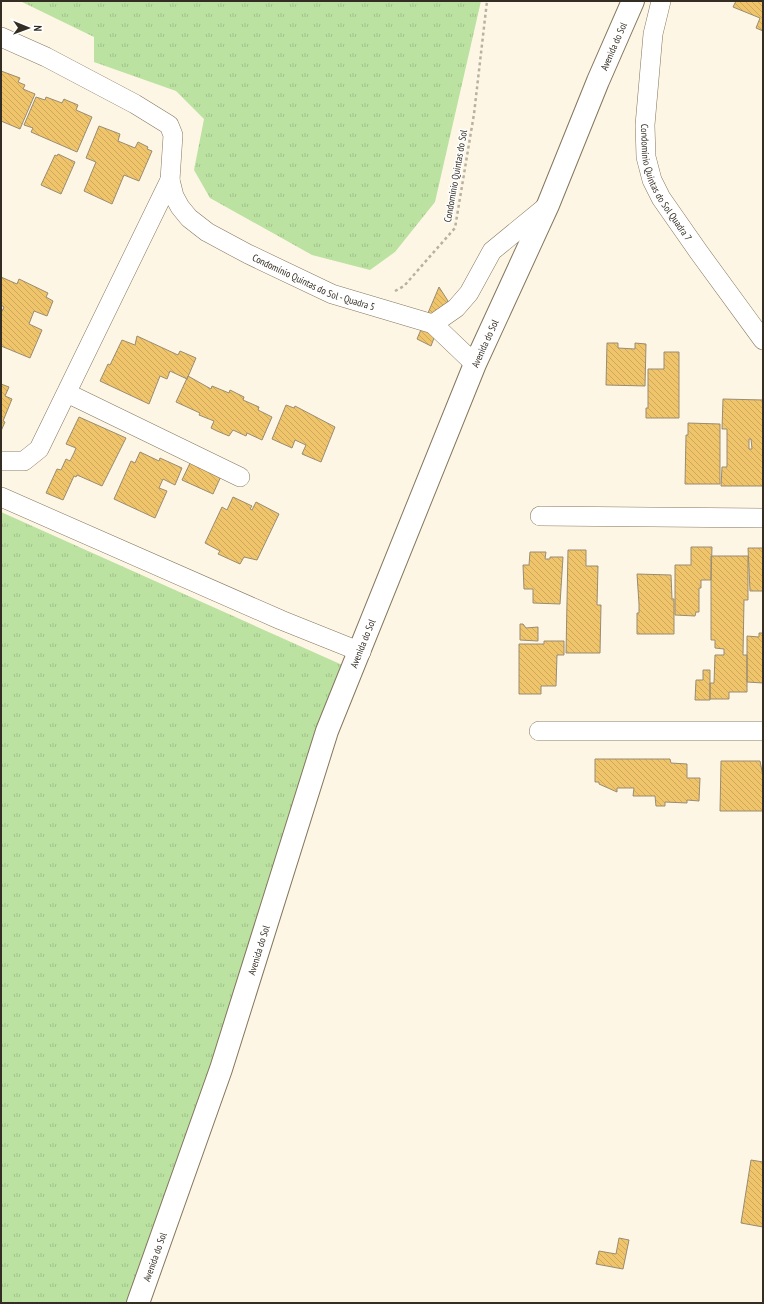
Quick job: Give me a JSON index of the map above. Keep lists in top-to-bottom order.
{
  "streets": {
    "street": ["Avenida do Sol", "Condomínio Quintas do Sol Quadra 7", "Condomínio Quintas do Sol - Quadra 5"],
    "path": ["Condomínio Quintas do Sol"]
  },
  "crossings": [
    ["Avenida do Sol", "Condomínio Quintas do Sol - Quadra 5"]
  ],
  "north": "right"
}
